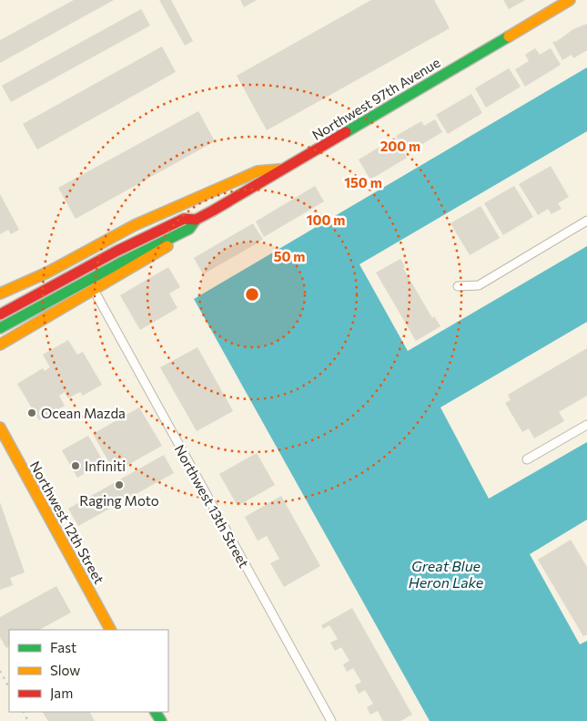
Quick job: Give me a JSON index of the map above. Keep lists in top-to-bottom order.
{
  "streets": {
    "street": ["Northwest 97th Avenue", "Northwest 13th Street", "Northwest 12th Street"]
  },
  "water": ["Great Blue Heron Lake"],
  "places": ["Ocean Mazda", "Infiniti", "Raging Moto"],
  "legend": ["Fast", "Slow", "Jam"],
  "rings": [
    "200 m",
    "150 m",
    "100 m",
    "50 m"
  ]
}
